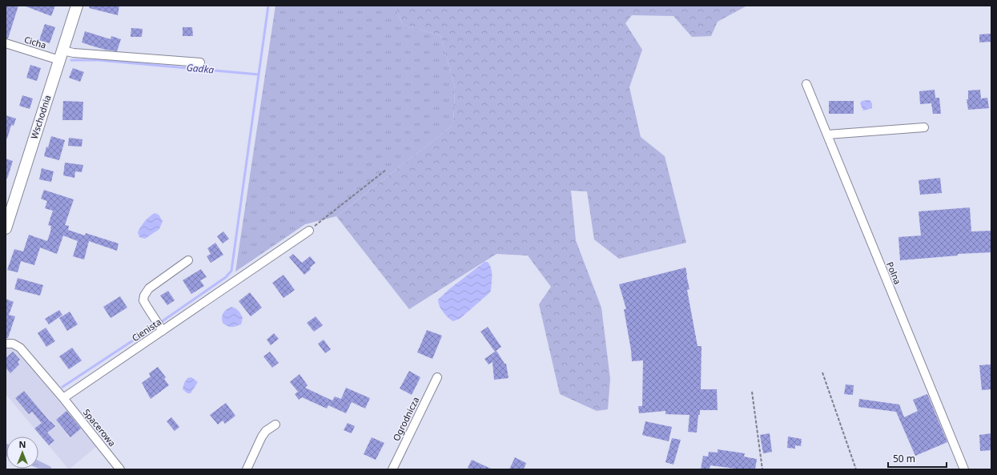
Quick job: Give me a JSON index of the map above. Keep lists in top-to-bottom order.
{
  "streets": {
    "street": [
      "Cicha",
      "Wschodnia",
      "Polna",
      "Cienista",
      "Ogrodnicza",
      "Spacerowa"
    ]
  },
  "crossings": [
    ["Cicha", "Wschodnia"],
    ["Cienista", "Spacerowa"]
  ],
  "water": ["Gadka"],
  "scale_bar": "50 m",
  "north": "top"
}
